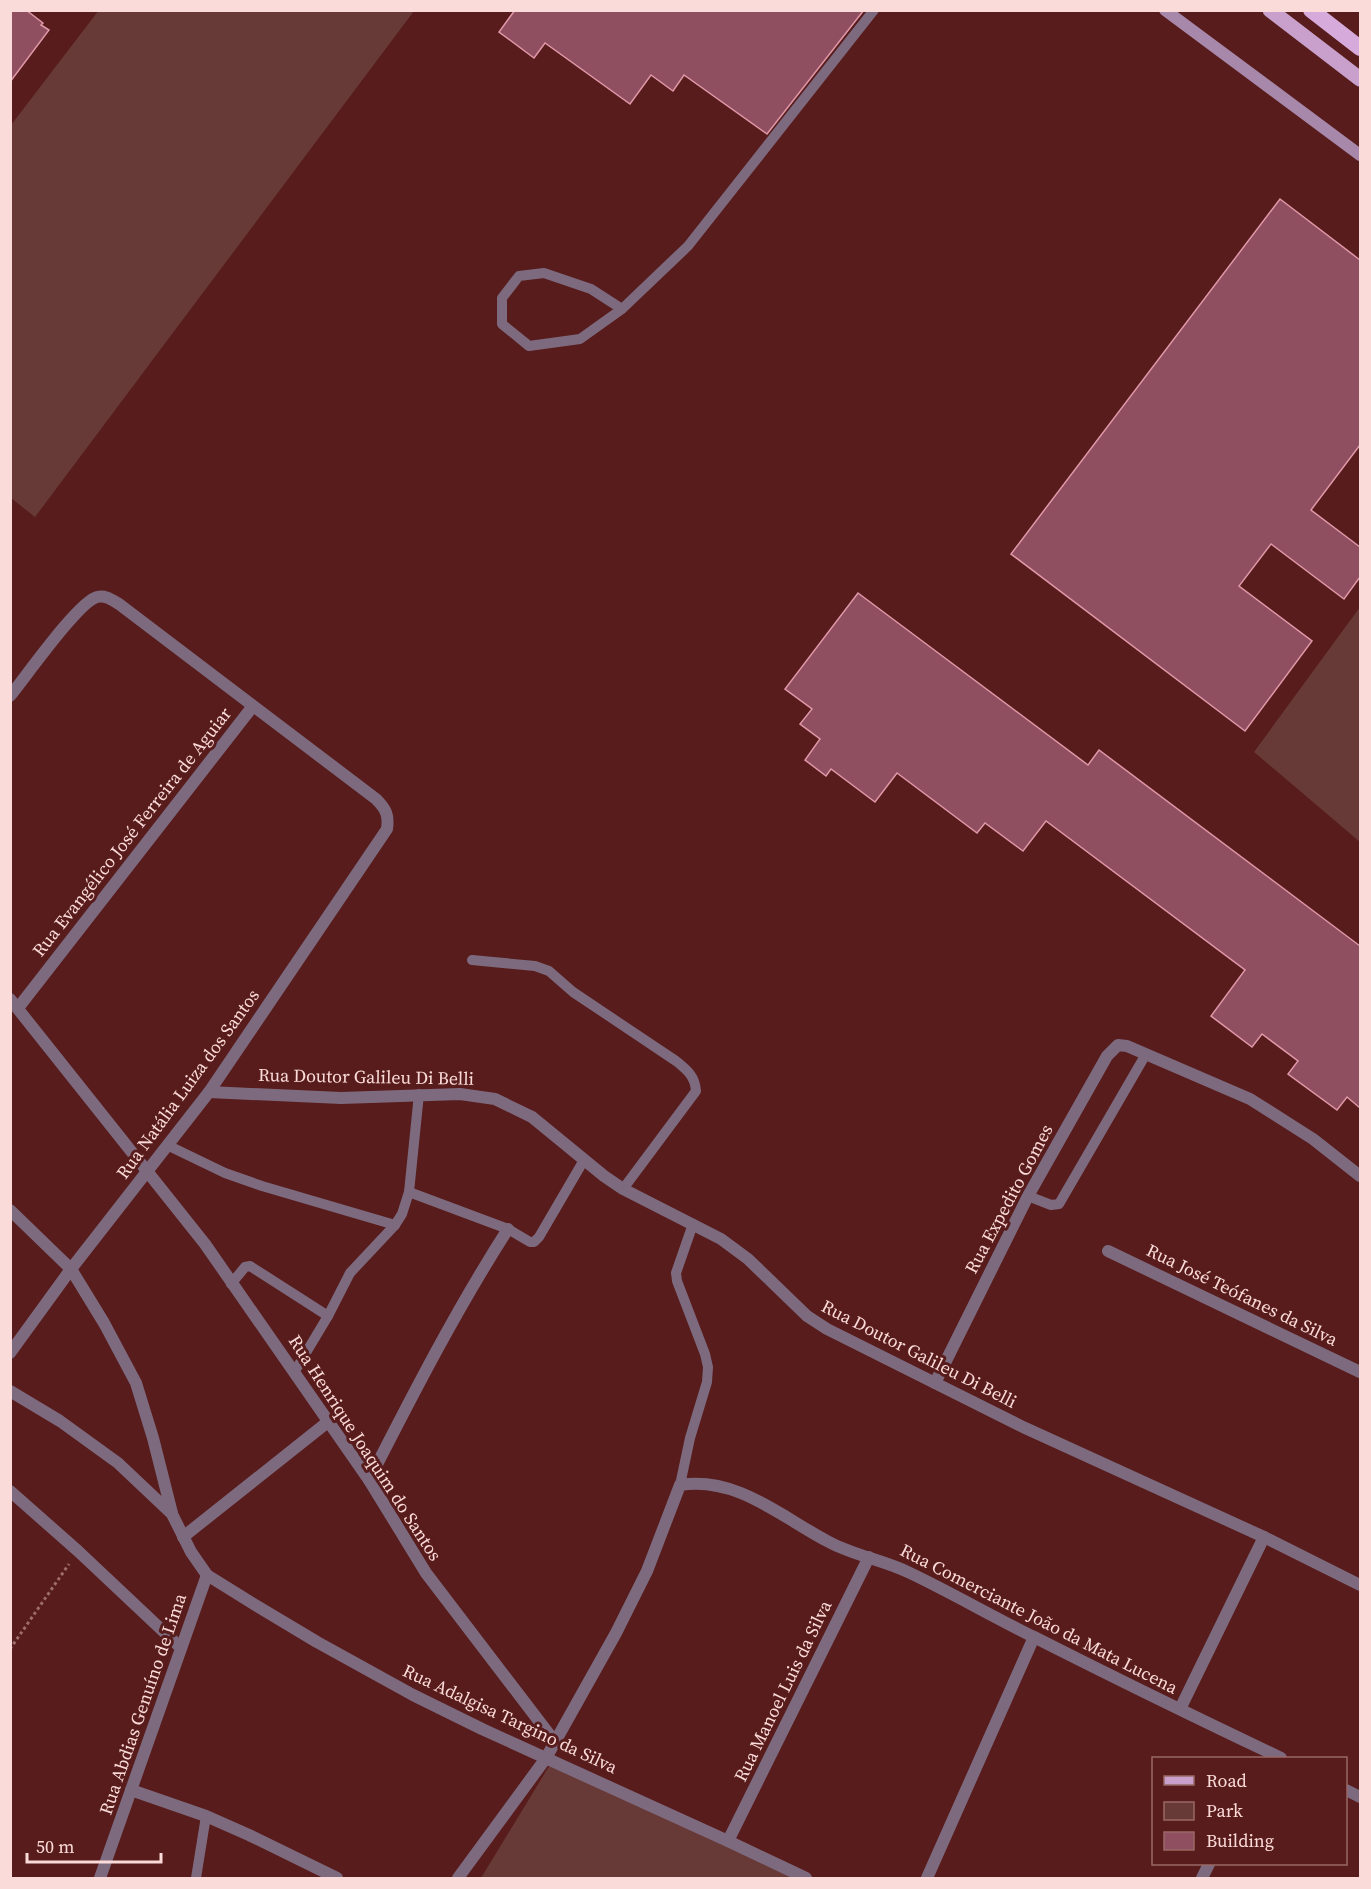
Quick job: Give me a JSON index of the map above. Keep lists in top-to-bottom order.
{
  "streets": {
    "street": [
      "Rua Evangélico José Ferreira de Aguiar",
      "Rua Doutor Galileu Di Belli",
      "Rua Natália Luiza dos Santos",
      "Rua Expedito Gomes",
      "Rua José Teófanes da Silva",
      "Rua Henrique Joaquim do Santos",
      "Rua Comerciante João da Mata Lucena",
      "Rua Manoel Luis da Silva",
      "Rua Abdias Genuíno de Lima",
      "Rua Adalgisa Targino da Silva"
    ]
  },
  "crossings": [
    ["Rua Evangélico José Ferreira de Aguiar", "Rua Natália Luiza dos Santos"],
    ["Rua Evangélico José Ferreira de Aguiar", "Rua Henrique Joaquim do Santos"],
    ["Rua Doutor Galileu Di Belli", "Rua Natália Luiza dos Santos"],
    ["Rua Doutor Galileu Di Belli", "Rua Expedito Gomes"],
    ["Rua Natália Luiza dos Santos", "Rua Henrique Joaquim do Santos"],
    ["Rua Comerciante João da Mata Lucena", "Rua Manoel Luis da Silva"],
    ["Rua Manoel Luis da Silva", "Rua Adalgisa Targino da Silva"],
    ["Rua Abdias Genuíno de Lima", "Rua Adalgisa Targino da Silva"]
  ],
  "legend": ["Road", "Park", "Building"],
  "scale_bar": "50 m"
}
